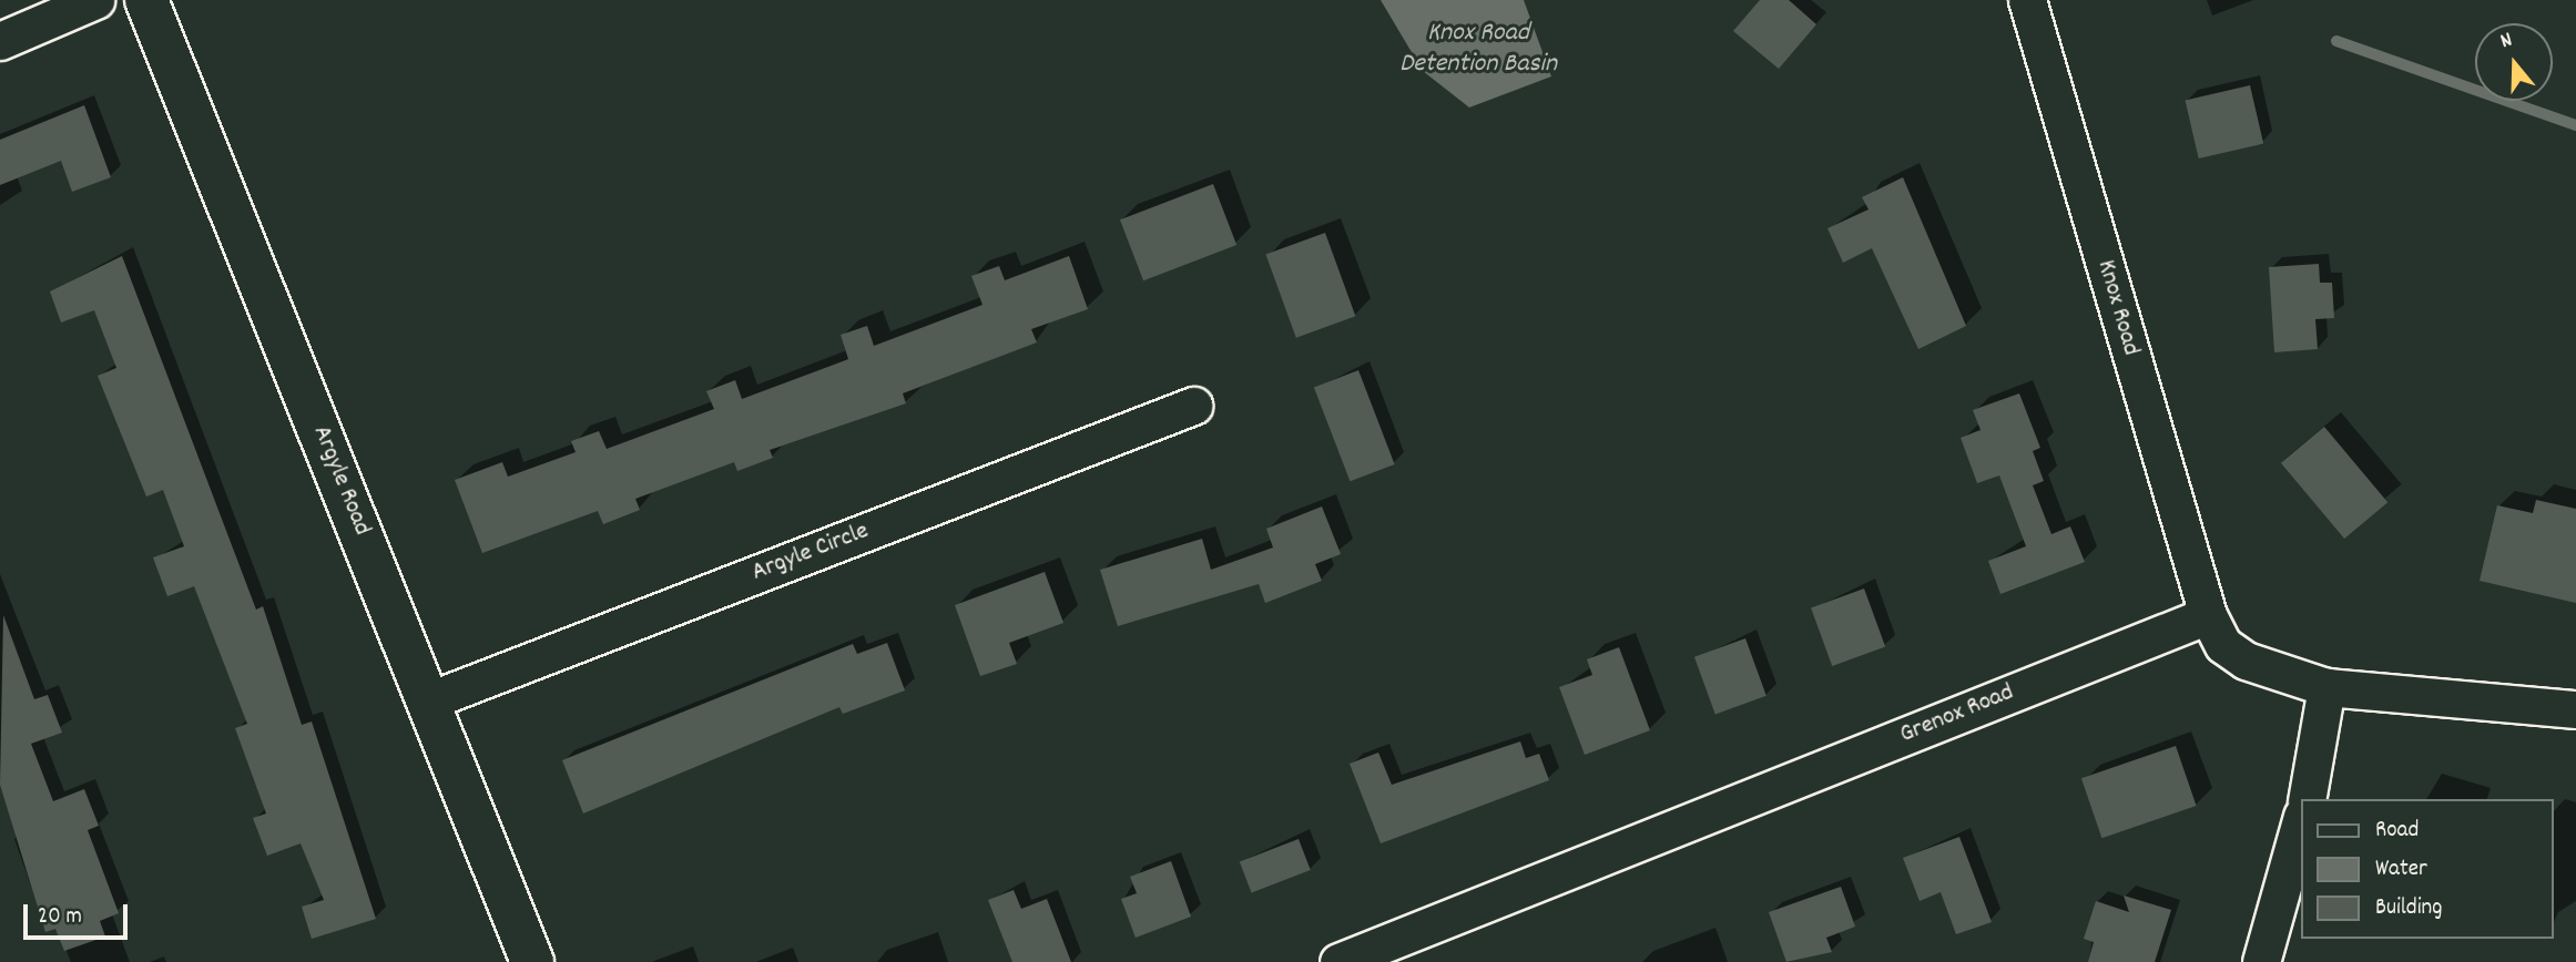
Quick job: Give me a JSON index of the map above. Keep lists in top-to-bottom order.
{
  "streets": {
    "street": [
      "Knox Road",
      "Argyle Road",
      "Argyle Circle",
      "Grenox Road"
    ]
  },
  "crossings": [
    ["Knox Road", "Grenox Road"],
    ["Argyle Road", "Argyle Circle"]
  ],
  "water": ["Knox Road Detention Basin"],
  "legend": ["Road", "Water", "Building"],
  "scale_bar": "20 m",
  "north": "top"
}
